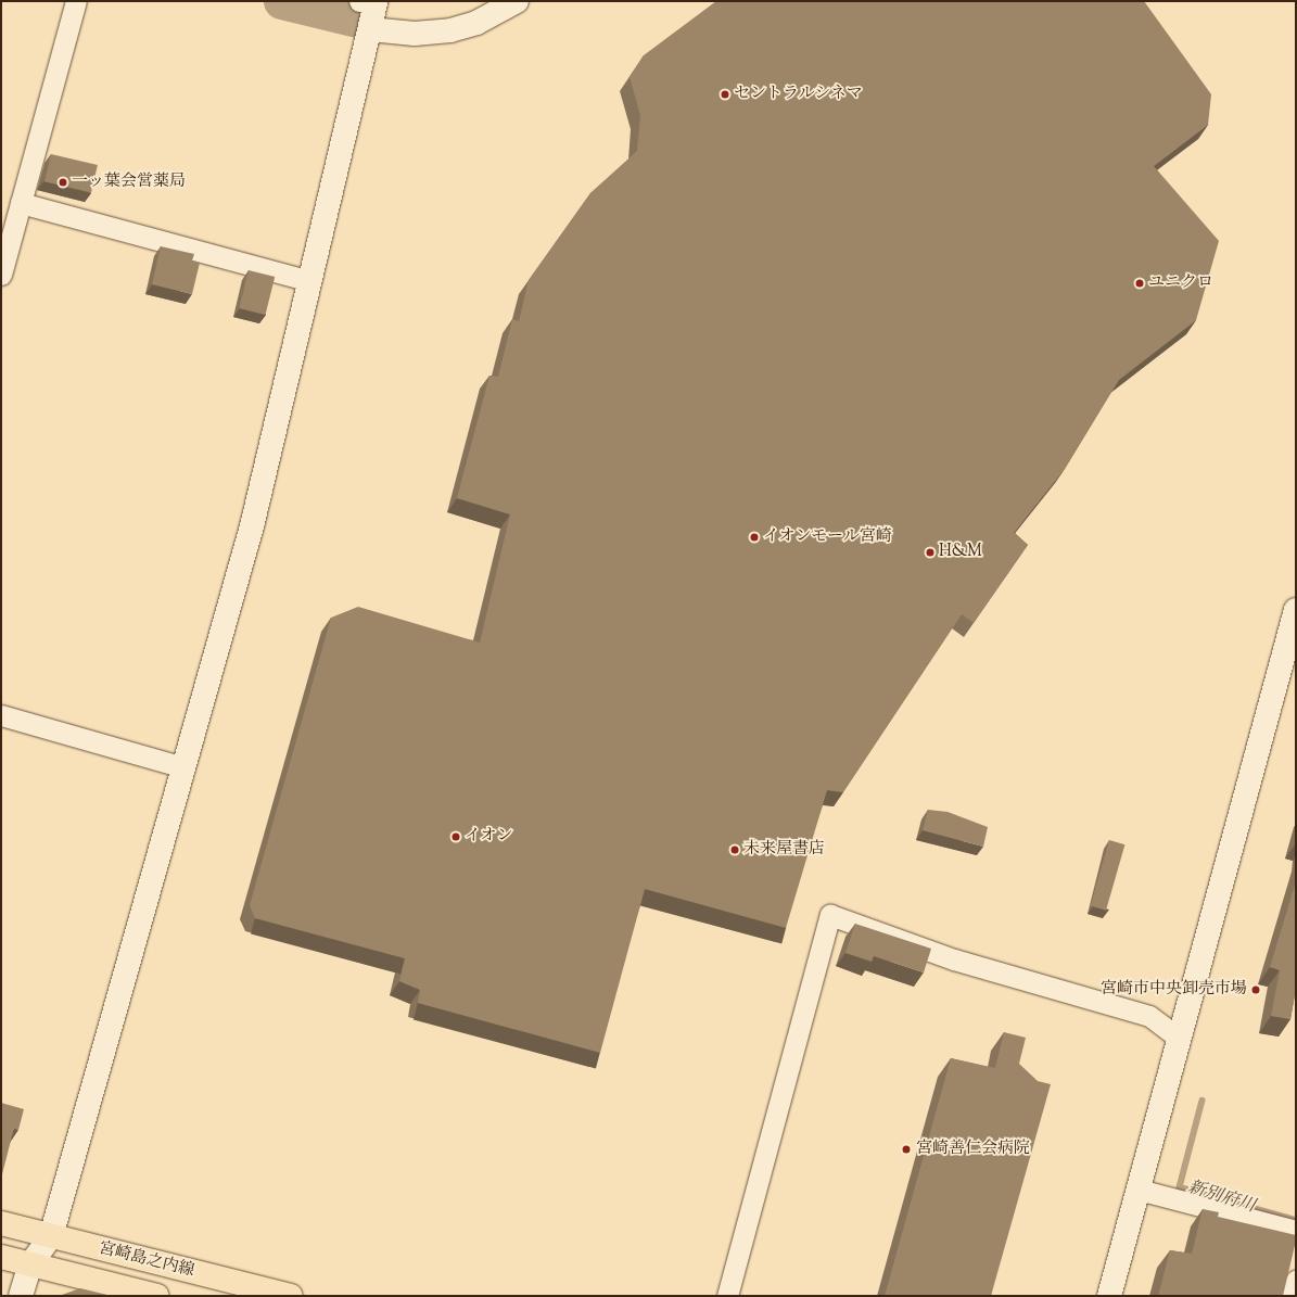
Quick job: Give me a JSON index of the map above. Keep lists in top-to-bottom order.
{
  "streets": {
    "main road": ["宮崎島之内線"]
  },
  "water": ["新別府川"],
  "places": [
    "セントラルシネマ",
    "一ッ葉会営薬局",
    "ユニクロ",
    "イオンモール宮崎",
    "H&M",
    "イオン",
    "未来屋書店",
    "宮崎市中央卸売市場",
    "宮崎善仁会病院"
  ]
}
